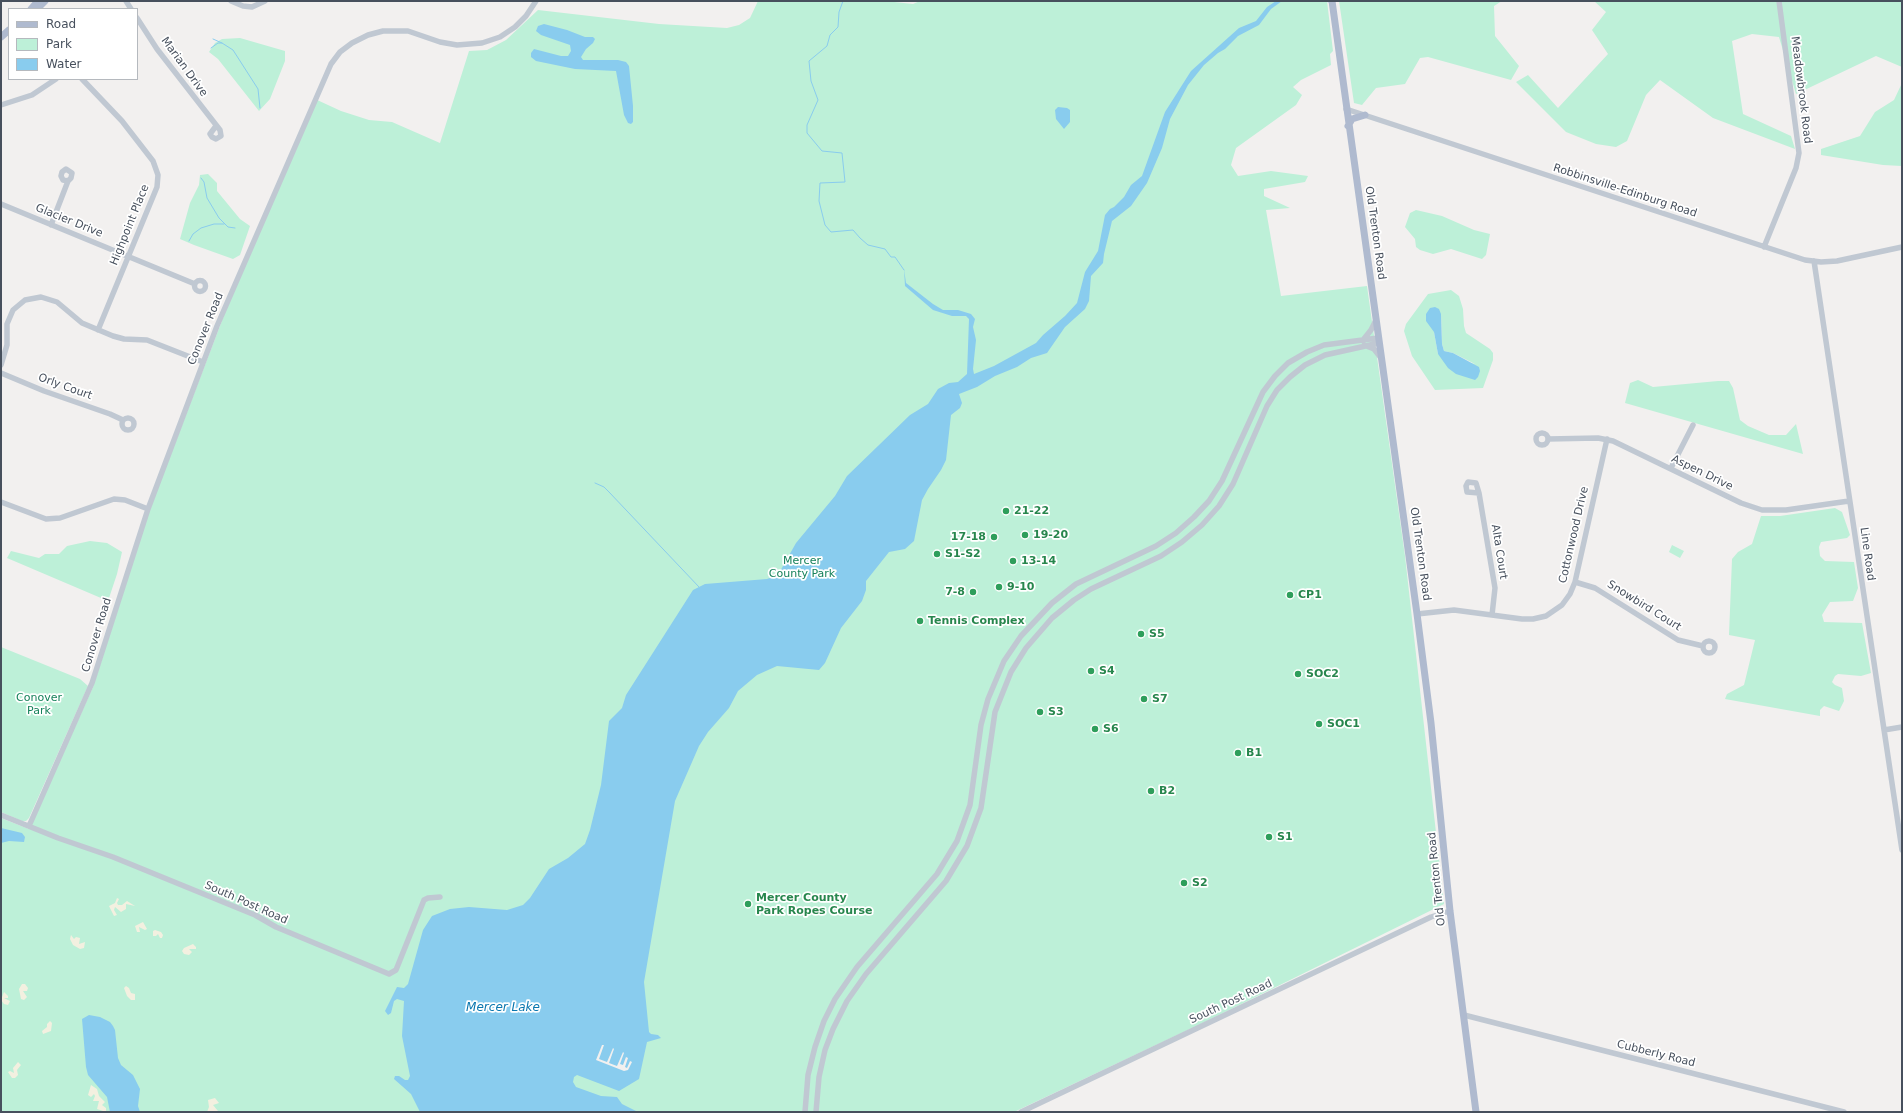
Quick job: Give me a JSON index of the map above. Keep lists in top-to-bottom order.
{
  "streets": {
    "main road": ["Old Trenton Road"],
    "street": [
      "Marian Drive",
      "Meadowbrook Road",
      "Robbinsville-Edinburg Road",
      "Glacier Drive",
      "Highpoint Place",
      "Conover Road",
      "Orly Court",
      "Aspen Drive",
      "Cottonwood Drive",
      "Alta Court",
      "Line Road",
      "Snowbird Court",
      "South Post Road",
      "Cubberly Road"
    ]
  },
  "crossings": [
    ["Meadowbrook Road", "Robbinsville-Edinburg Road"],
    ["Robbinsville-Edinburg Road", "Old Trenton Road"],
    ["Robbinsville-Edinburg Road", "Line Road"],
    ["Glacier Drive", "Highpoint Place"],
    ["Old Trenton Road", "Cottonwood Drive"],
    ["Old Trenton Road", "South Post Road"],
    ["Old Trenton Road", "Cubberly Road"],
    ["Conover Road", "South Post Road"],
    ["Aspen Drive", "Cottonwood Drive"],
    ["Aspen Drive", "Line Road"],
    ["Cottonwood Drive", "Alta Court"],
    ["Cottonwood Drive", "Snowbird Court"]
  ],
  "water": ["Mercer Lake"],
  "parks": ["Mercer County Park", "Conover Park"],
  "places": [
    "21-22",
    "19-20",
    "17-18",
    "S1-S2",
    "13-14",
    "9-10",
    "7-8",
    "CP1",
    "Tennis Complex",
    "S5",
    "S4",
    "SOC2",
    "S7",
    "S3",
    "SOC1",
    "S6",
    "B1",
    "B2",
    "S1",
    "S2",
    "Mercer County Park Ropes Course"
  ],
  "legend": ["Road", "Park", "Water"]
}
